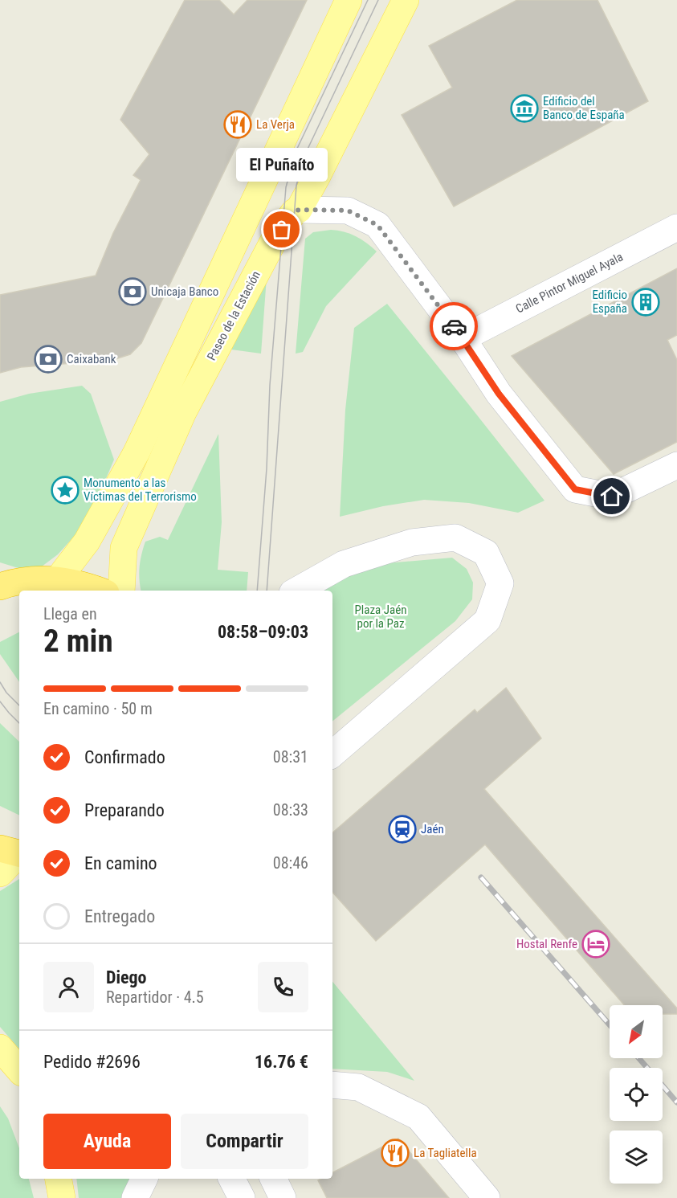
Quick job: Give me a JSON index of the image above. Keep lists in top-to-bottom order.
{
  "streets": {
    "main road": ["Paseo de la Estación"],
    "street": ["Calle Pintor Miguel Ayala"]
  },
  "parks": ["Plaza Jaén por la Paz"],
  "places": {
    "museum": ["Edificio del Banco de España"],
    "restaurant": ["La Verja", "La Tagliatella"],
    "other": ["El Puñaíto"],
    "bank": ["Unicaja Banco", "Caixabank"],
    "building": ["Edificio España"],
    "place": ["Monumento a las Víctimas del Terrorismo"],
    "station": ["Jaén"],
    "hotel": ["Hostal Renfe"]
  },
  "north": "bottom left",
  "page": {
    "bubble": "El Puñaíto",
    "heading": ["2 min", "Llega en", "08:58–09:03"],
    "panel": [
      "Diego",
      "Repartidor · 4.5",
      "Pedido #2696",
      "16.76 €"
    ],
    "bar": "En camino · 50 m",
    "list": [
      ["Confirmado", "08:31"],
      ["Preparando", "08:33"],
      ["En camino", "08:46"],
      "Entregado"
    ],
    "buttons": ["Ayuda", "Compartir"]
  }
}
